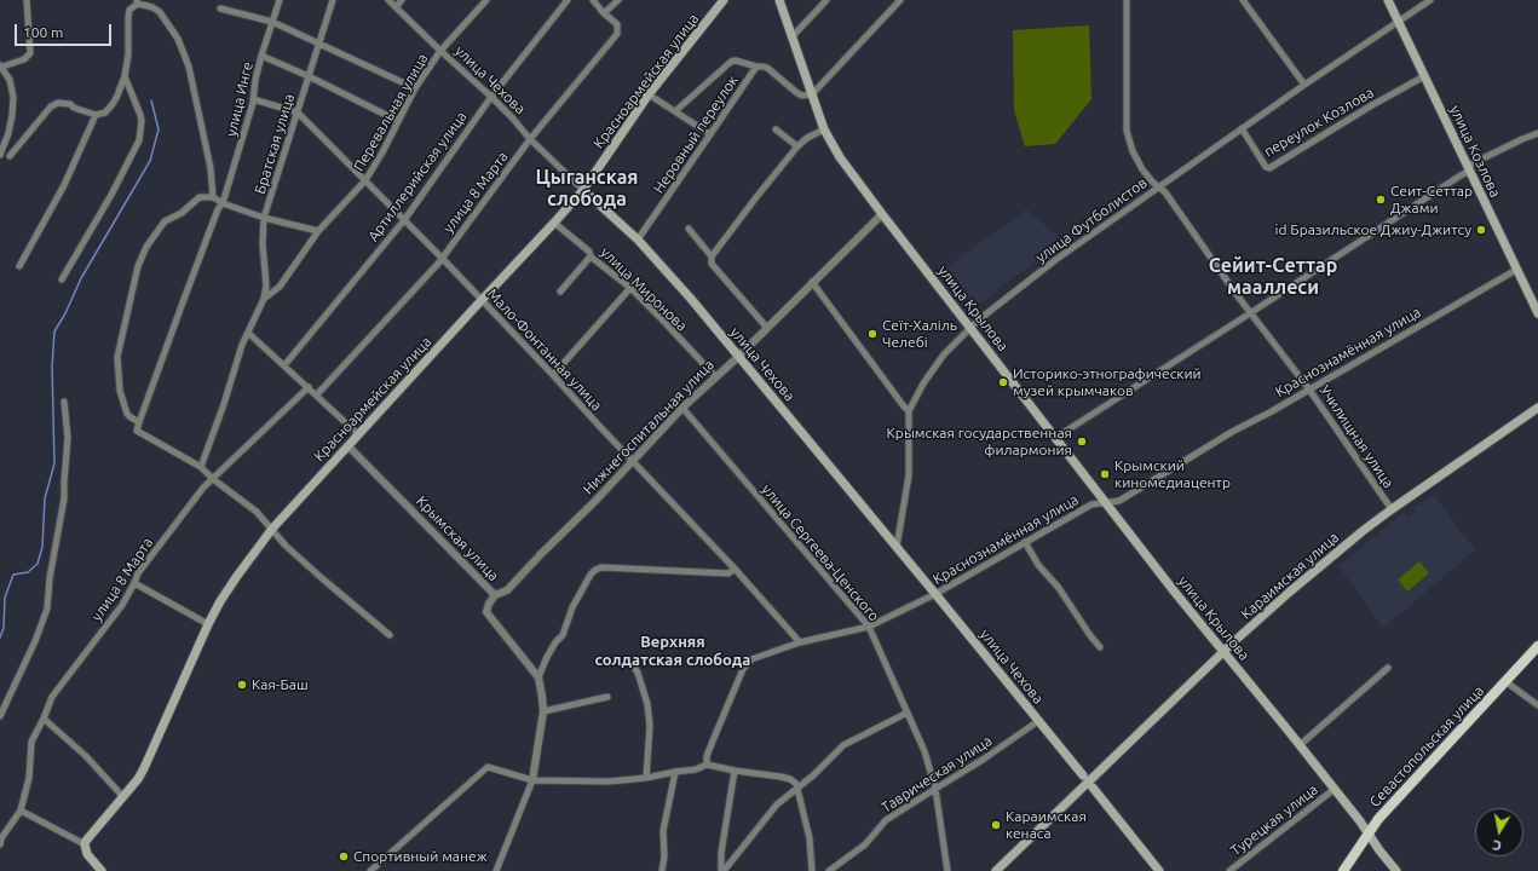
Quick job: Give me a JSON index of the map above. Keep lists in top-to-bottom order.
{
  "streets": {
    "main road": [
      "улица Чехова",
      "Красноармейская улица",
      "улица Козлова",
      "улица Крылова",
      "Караимская улица",
      "Севастопольская улица"
    ],
    "street": [
      "улица Инге",
      "Перевальная улица",
      "переулок Козлова",
      "Неровный переулок",
      "Братская улица",
      "Артиллерийская улица",
      "улица 8 Марта",
      "улица Футболистов",
      "улица Миронова",
      "Мало-Фонтанная улица",
      "Краснознамённая улица",
      "Нижнегоспитальная улица",
      "Училищная улица",
      "Крымская улица",
      "улица Сергеева-Ценского",
      "Таврическая улица",
      "Турецкая улица"
    ]
  },
  "crossings": [
    ["улица Чехова", "Красноармейская улица"],
    ["улица Чехова", "Перевальная улица"],
    ["улица Чехова", "Неровный переулок"],
    ["улица Чехова", "Артиллерийская улица"],
    ["улица Чехова", "улица 8 Марта"],
    ["улица Чехова", "улица Футболистов"],
    ["улица Чехова", "Краснознамённая улица"],
    ["улица Чехова", "Нижнегоспитальная улица"],
    ["улица Чехова", "Таврическая улица"],
    ["Красноармейская улица", "улица Миронова"],
    ["Красноармейская улица", "Мало-Фонтанная улица"],
    ["Красноармейская улица", "Крымская улица"],
    ["улица Инге", "Перевальная улица"],
    ["улица Инге", "Мало-Фонтанная улица"],
    ["Перевальная улица", "Братская улица"],
    ["Перевальная улица", "Мало-Фонтанная улица"],
    ["переулок Козлова", "улица Козлова"],
    ["переулок Козлова", "улица Футболистов"],
    ["Братская улица", "Мало-Фонтанная улица"],
    ["улица Козлова", "улица Футболистов"],
    ["улица Козлова", "Краснознамённая улица"],
    ["Артиллерийская улица", "Мало-Фонтанная улица"],
    ["улица 8 Марта", "Мало-Фонтанная улица"],
    ["улица Футболистов", "улица Крылова"],
    ["улица Футболистов", "Училищная улица"],
    ["улица Миронова", "Нижнегоспитальная улица"],
    ["улица Крылова", "Краснознамённая улица"],
    ["улица Крылова", "Нижнегоспитальная улица"],
    ["улица Крылова", "Караимская улица"],
    ["улица Крылова", "Севастопольская улица"],
    ["улица Крылова", "Турецкая улица"],
    ["Мало-Фонтанная улица", "Краснознамённая улица"],
    ["Мало-Фонтанная улица", "Нижнегоспитальная улица"],
    ["Краснознамённая улица", "Училищная улица"],
    ["Краснознамённая улица", "улица Сергеева-Ценского"],
    ["Нижнегоспитальная улица", "Крымская улица"],
    ["Нижнегоспитальная улица", "улица Сергеева-Ценского"],
    ["Училищная улица", "Караимская улица"],
    ["улица Сергеева-Ценского", "Таврическая улица"]
  ],
  "districts": ["Цыганская слобода", "Сейит-Сеттар мааллеси", "Верхняя солдатская слобода"],
  "places": [
    "Сеит-Сеттар Джами",
    "id Бразильское Джиу-Джитсу",
    "Сеїт-Халіль Челебі",
    "Историко-этнографический музей крымчаков",
    "Крымская государственная филармония",
    "Крымский киномедиацентр",
    "Кая-Баш",
    "Караимская кенаса",
    "Спортивный манеж"
  ],
  "scale_bar": "100 m",
  "north": "bottom"
}
